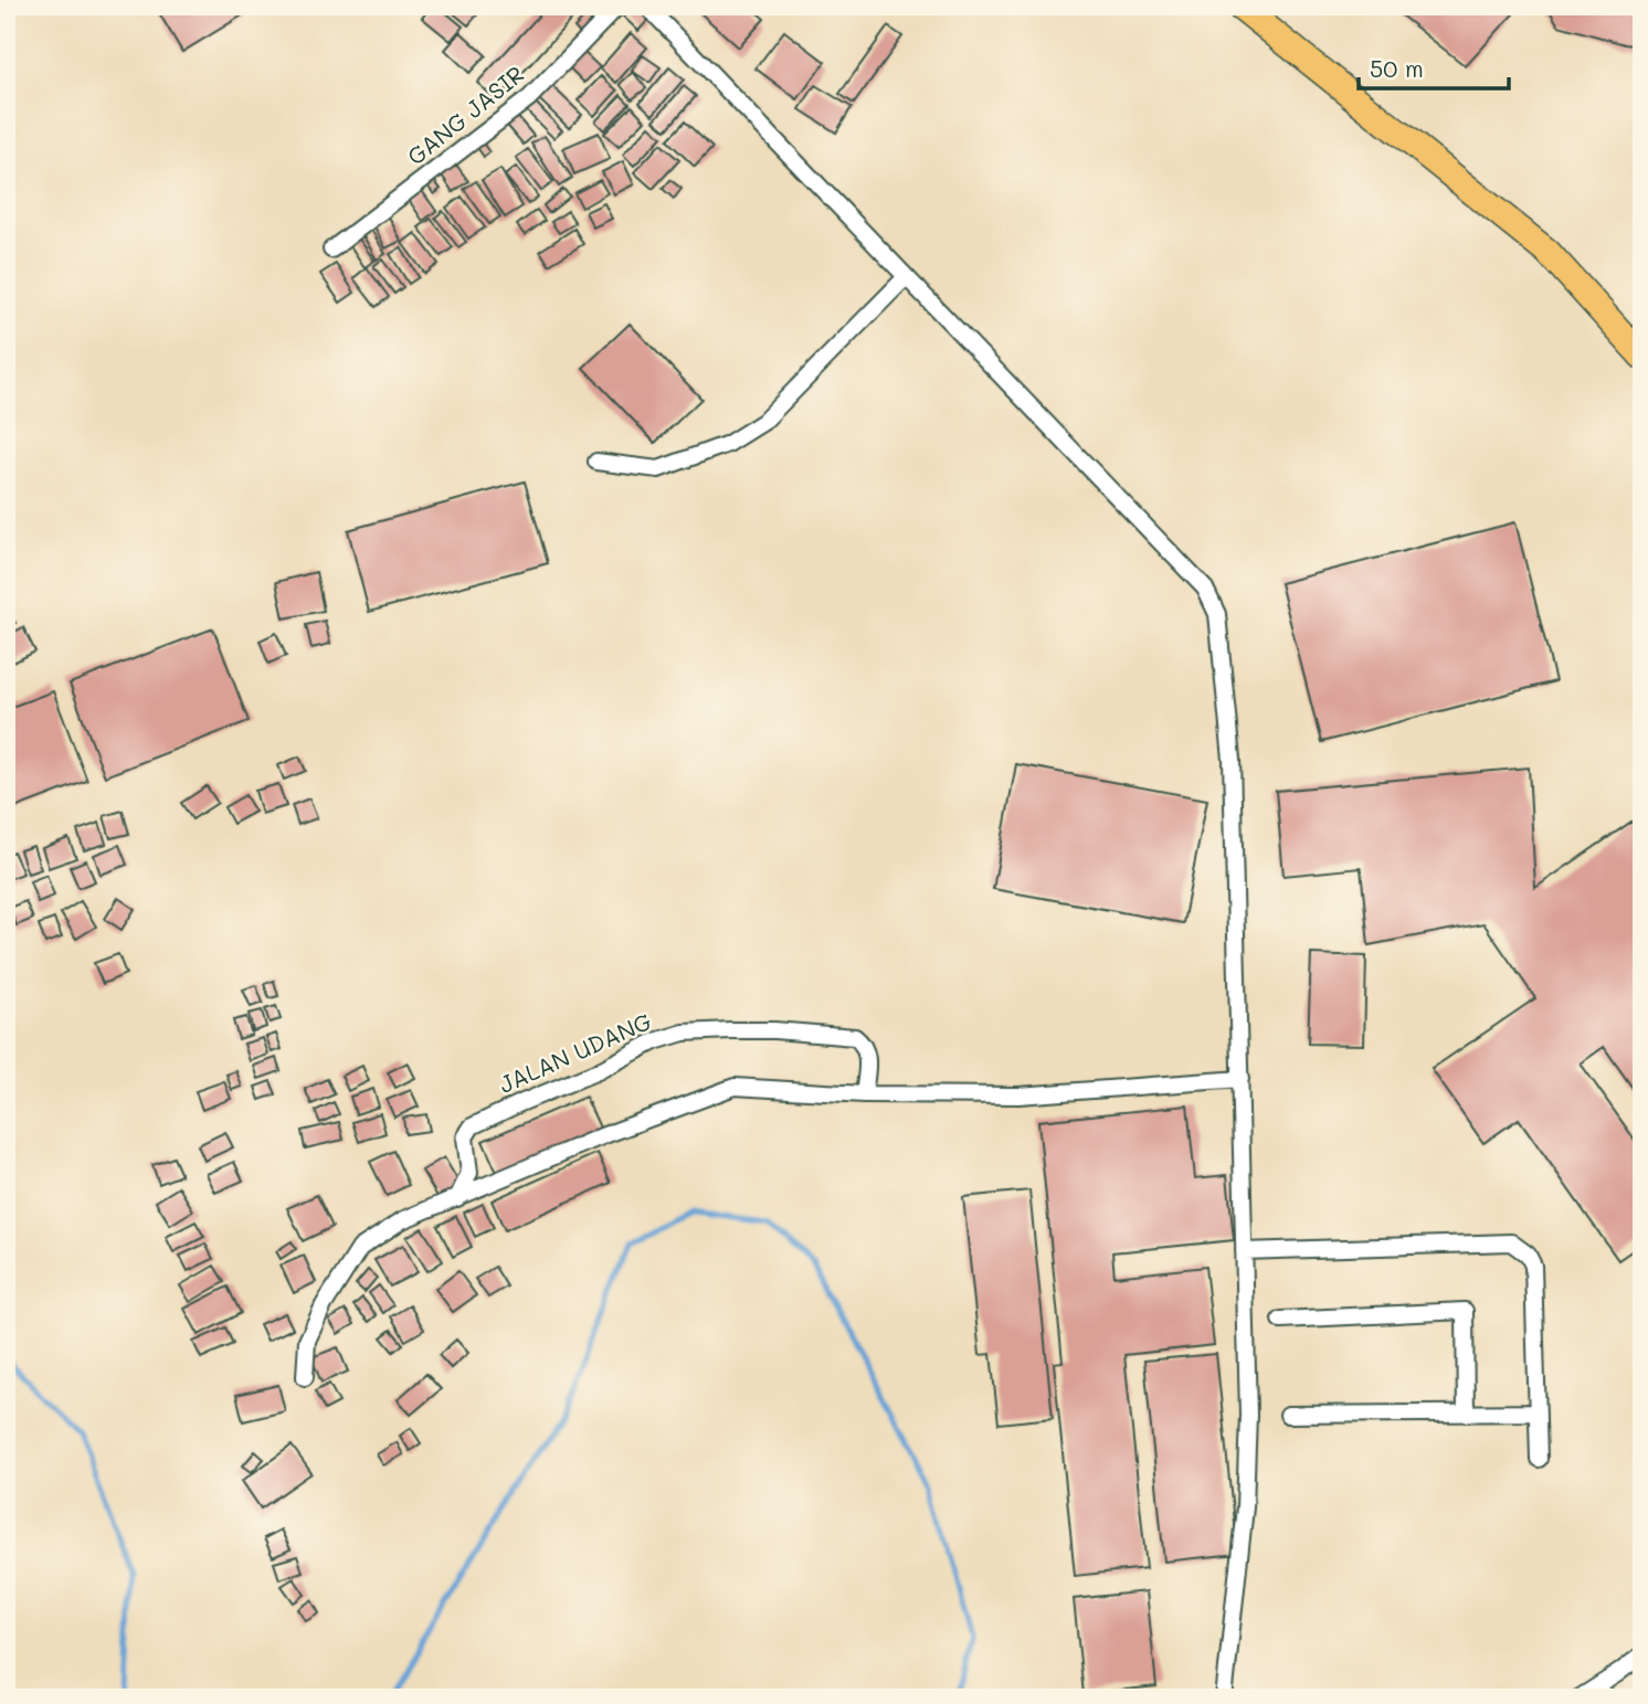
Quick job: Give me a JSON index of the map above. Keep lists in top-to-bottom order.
{
  "streets": {
    "street": ["GANG JASIR", "JALAN UDANG"]
  },
  "scale_bar": "50 m"
}
